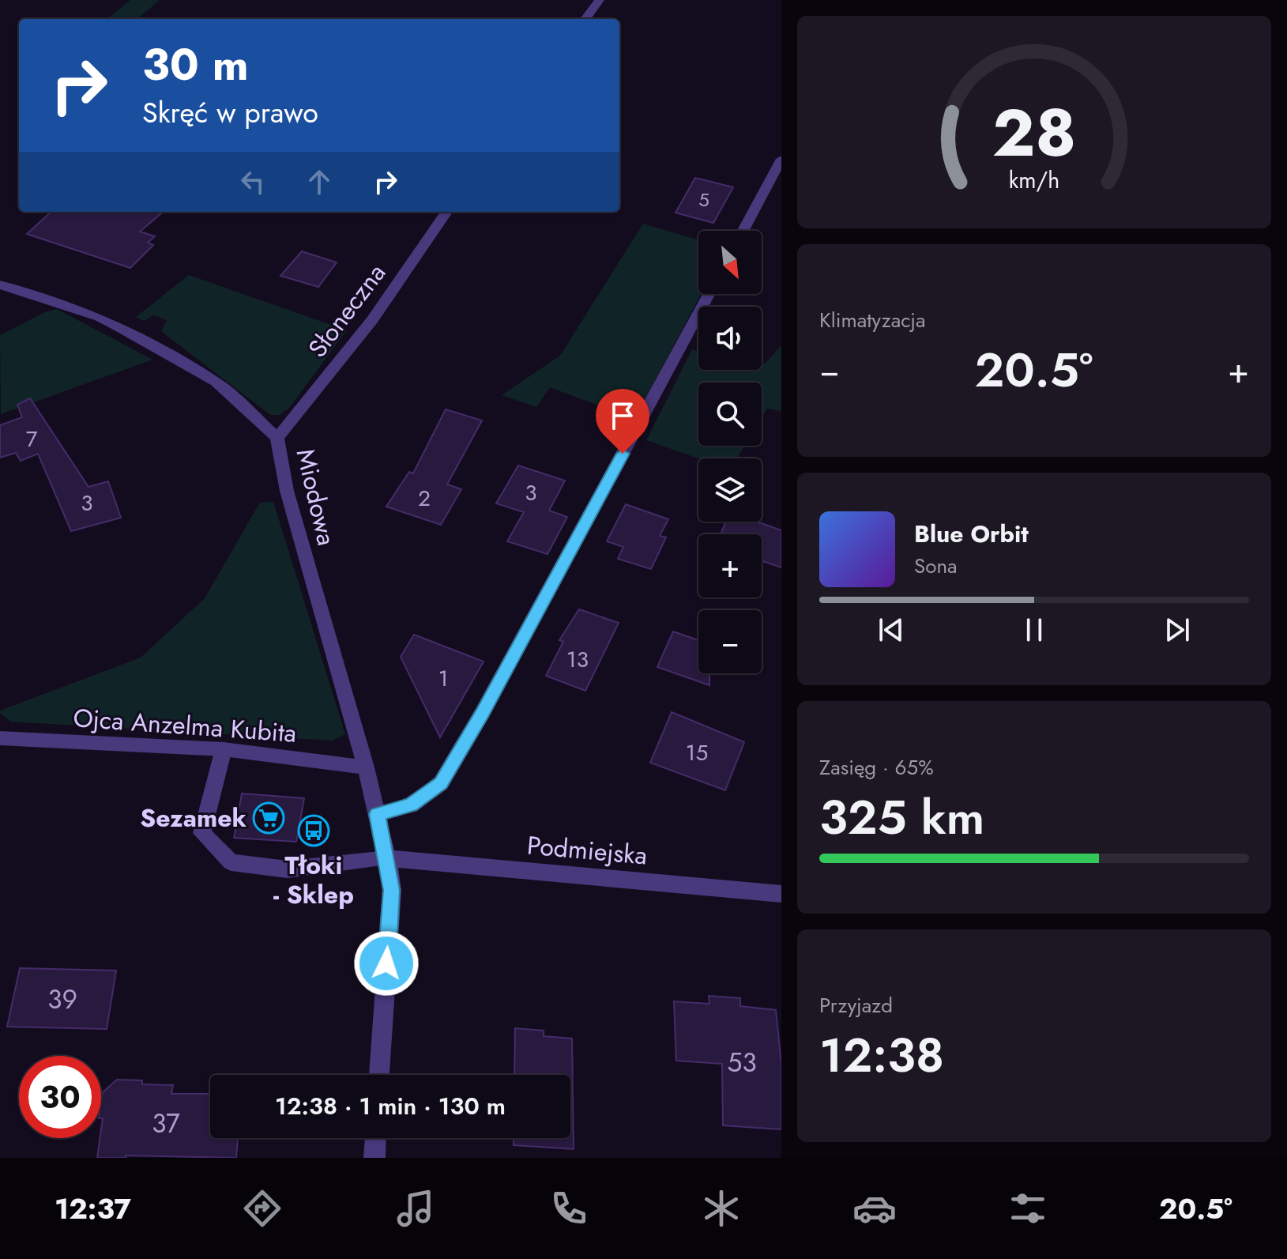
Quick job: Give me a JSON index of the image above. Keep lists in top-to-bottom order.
{
  "streets": {
    "street": [
      "Słoneczna",
      "Miodowa",
      "Ojca Anzelma Kubita",
      "Podmiejska"
    ]
  },
  "crossings": [
    ["Słoneczna", "Miodowa"],
    ["Miodowa", "Ojca Anzelma Kubita"],
    ["Miodowa", "Podmiejska"],
    ["Ojca Anzelma Kubita", "Podmiejska"]
  ],
  "places": {
    "supermarket": ["Sezamek"],
    "bus stop": ["Tłoki - Sklep"]
  },
  "house_numbers": [
    "5",
    "7",
    "3",
    "2",
    "3",
    "13",
    "1",
    "15",
    "39",
    "53",
    "37"
  ],
  "north": "bottom right",
  "page": {
    "turn": ["30 m", "Skręć w prawo"],
    "map_buttons": ["+", "−"],
    "tile": [
      "Klimatyzacja",
      ["Zasięg · 65%", "325 km"],
      ["Przyjazd", "12:38"]
    ],
    "heat": ["−", "20.5°", "+"],
    "song": ["Blue Orbit", "Sona"],
    "limit": "30",
    "trip": "12:38 · 1 min · 130 m",
    "tabs": ["12:37", "20.5°"],
    "gauge": ["28", "km/h"]
  }
}
